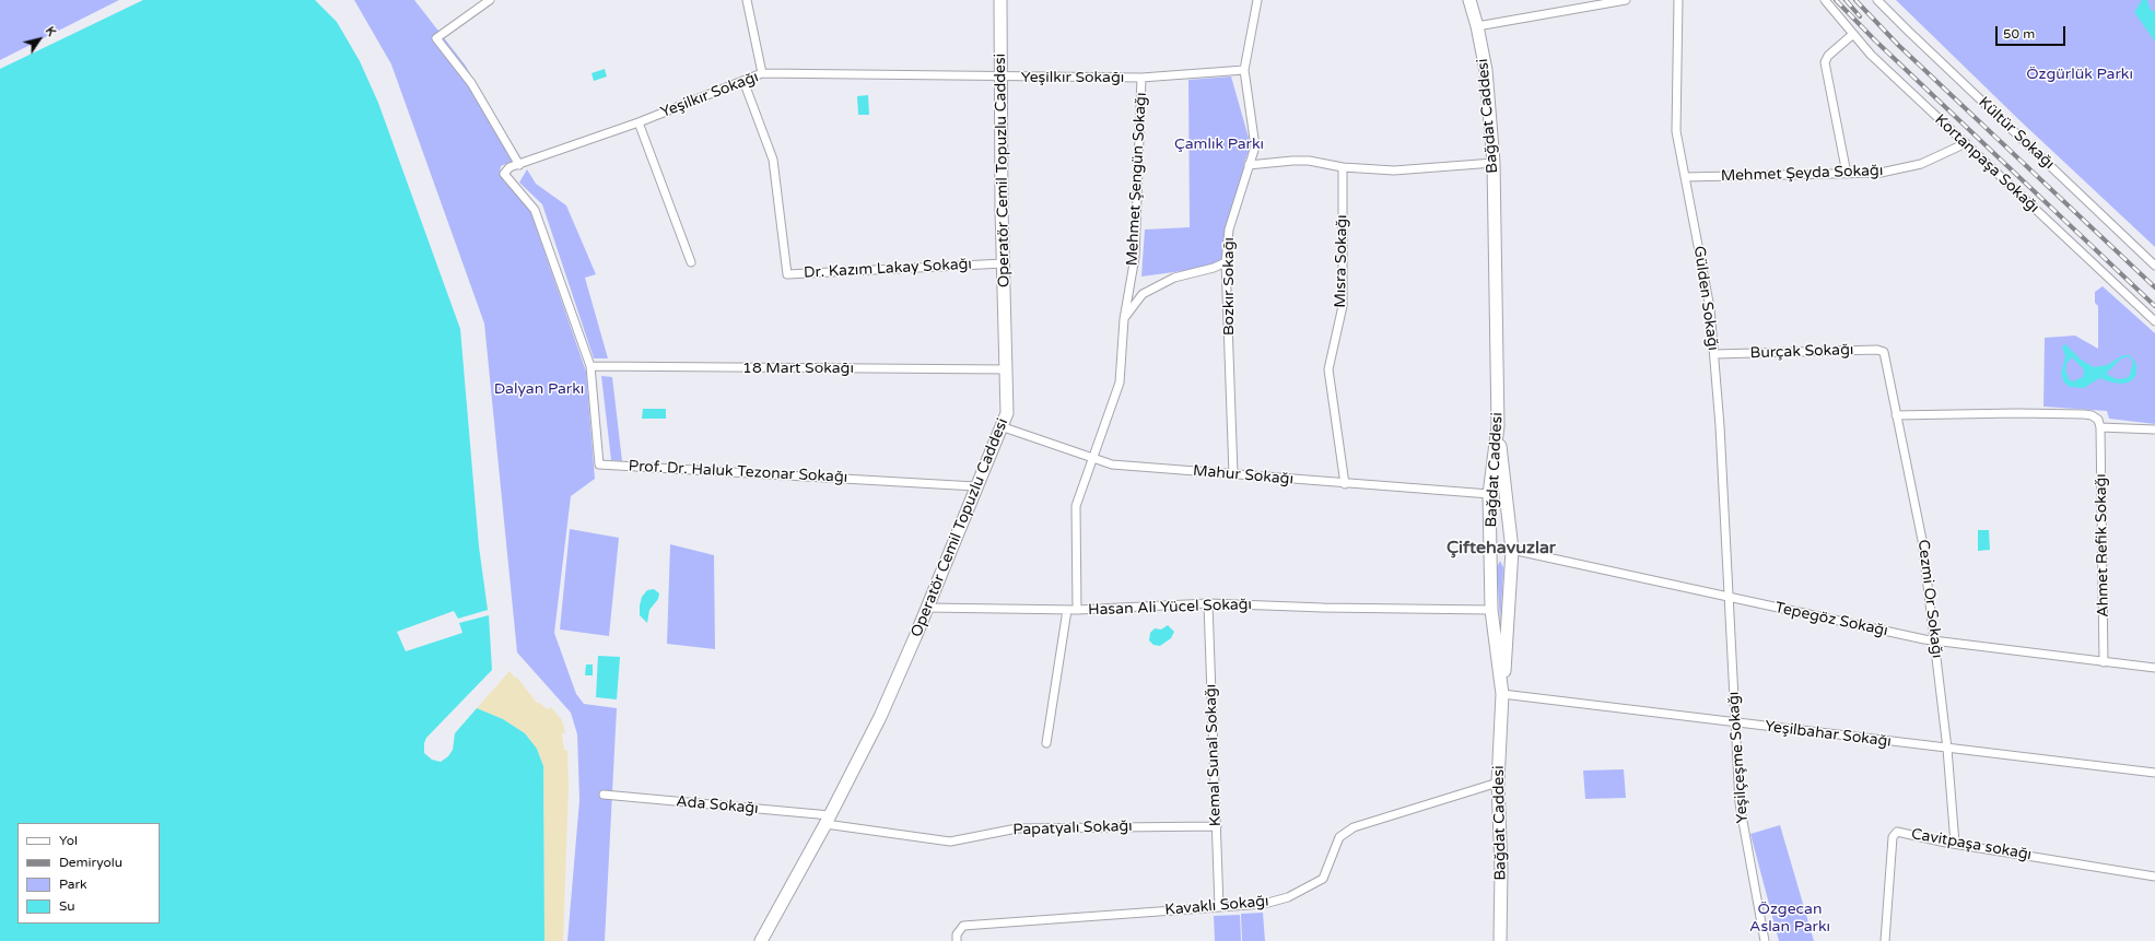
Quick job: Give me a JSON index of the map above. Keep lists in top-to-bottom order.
{
  "streets": {
    "main road": ["Bağdat Caddesi", "Operatör Cemil Topuzlu Caddesi"],
    "street": [
      "Yeşilkır Sokağı",
      "Kültür Sokağı",
      "Kortanpaşa Sokağı",
      "Mehmet Şeyda Sokağı",
      "Mehmet Şengün Sokağı",
      "Mısra Sokağı",
      "Dr. Kazım Lakay Sokağı",
      "Bozkır Sokağı",
      "Gülden Sokağı",
      "Burçak Sokağı",
      "18 Mart Sokağı",
      "Prof. Dr. Haluk Tezonar Sokağı",
      "Mahur Sokağı",
      "Ahmet Refik Sokağı",
      "Cezmi Or Sokağı",
      "Hasan Ali Yücel Sokağı",
      "Tepegöz Sokağı",
      "Yeşilbahar Sokağı",
      "Kemal Sunal Sokağı",
      "Yeşilçeşme Sokağı",
      "Ada Sokağı",
      "Papatyalı Sokağı",
      "Cavitpaşa sokağı",
      "Kavaklı Sokağı"
    ]
  },
  "crossings": [
    ["Yeşilkır Sokağı", "Operatör Cemil Topuzlu Caddesi"],
    ["Yeşilkır Sokağı", "Mehmet Şengün Sokağı"],
    ["Yeşilkır Sokağı", "Dr. Kazım Lakay Sokağı"],
    ["Yeşilkır Sokağı", "Bozkır Sokağı"],
    ["Yeşilkır Sokağı", "18 Mart Sokağı"],
    ["Yeşilkır Sokağı", "Prof. Dr. Haluk Tezonar Sokağı"],
    ["Bağdat Caddesi", "Mahur Sokağı"],
    ["Bağdat Caddesi", "Hasan Ali Yücel Sokağı"],
    ["Bağdat Caddesi", "Yeşilbahar Sokağı"],
    ["Bağdat Caddesi", "Kavaklı Sokağı"],
    ["Kortanpaşa Sokağı", "Mehmet Şeyda Sokağı"],
    ["Operatör Cemil Topuzlu Caddesi", "Dr. Kazım Lakay Sokağı"],
    ["Operatör Cemil Topuzlu Caddesi", "18 Mart Sokağı"],
    ["Operatör Cemil Topuzlu Caddesi", "Prof. Dr. Haluk Tezonar Sokağı"],
    ["Operatör Cemil Topuzlu Caddesi", "Mahur Sokağı"],
    ["Operatör Cemil Topuzlu Caddesi", "Hasan Ali Yücel Sokağı"],
    ["Operatör Cemil Topuzlu Caddesi", "Ada Sokağı"],
    ["Operatör Cemil Topuzlu Caddesi", "Papatyalı Sokağı"],
    ["Mehmet Şeyda Sokağı", "Gülden Sokağı"],
    ["Mehmet Şengün Sokağı", "Mahur Sokağı"],
    ["Mehmet Şengün Sokağı", "Hasan Ali Yücel Sokağı"],
    ["Mısra Sokağı", "Mahur Sokağı"],
    ["Bozkır Sokağı", "Mahur Sokağı"],
    ["Gülden Sokağı", "Burçak Sokağı"],
    ["Gülden Sokağı", "Tepegöz Sokağı"],
    ["Gülden Sokağı", "Yeşilçeşme Sokağı"],
    ["Burçak Sokağı", "Cezmi Or Sokağı"],
    ["18 Mart Sokağı", "Prof. Dr. Haluk Tezonar Sokağı"],
    ["Ahmet Refik Sokağı", "Tepegöz Sokağı"],
    ["Cezmi Or Sokağı", "Tepegöz Sokağı"],
    ["Cezmi Or Sokağı", "Yeşilbahar Sokağı"],
    ["Cezmi Or Sokağı", "Cavitpaşa sokağı"],
    ["Hasan Ali Yücel Sokağı", "Kemal Sunal Sokağı"],
    ["Tepegöz Sokağı", "Yeşilçeşme Sokağı"],
    ["Yeşilbahar Sokağı", "Yeşilçeşme Sokağı"],
    ["Kemal Sunal Sokağı", "Papatyalı Sokağı"],
    ["Kemal Sunal Sokağı", "Kavaklı Sokağı"],
    ["Ada Sokağı", "Papatyalı Sokağı"]
  ],
  "districts": ["Çiftehavuzlar"],
  "parks": [
    "Özgürlük Parkı",
    "Çamlık Parkı",
    "Dalyan Parkı",
    "Özgecan Aslan Parkı"
  ],
  "legend": [
    "Yol",
    "Demiryolu",
    "Park",
    "Su"
  ],
  "scale_bar": "50 m",
  "north": "top right"
}
